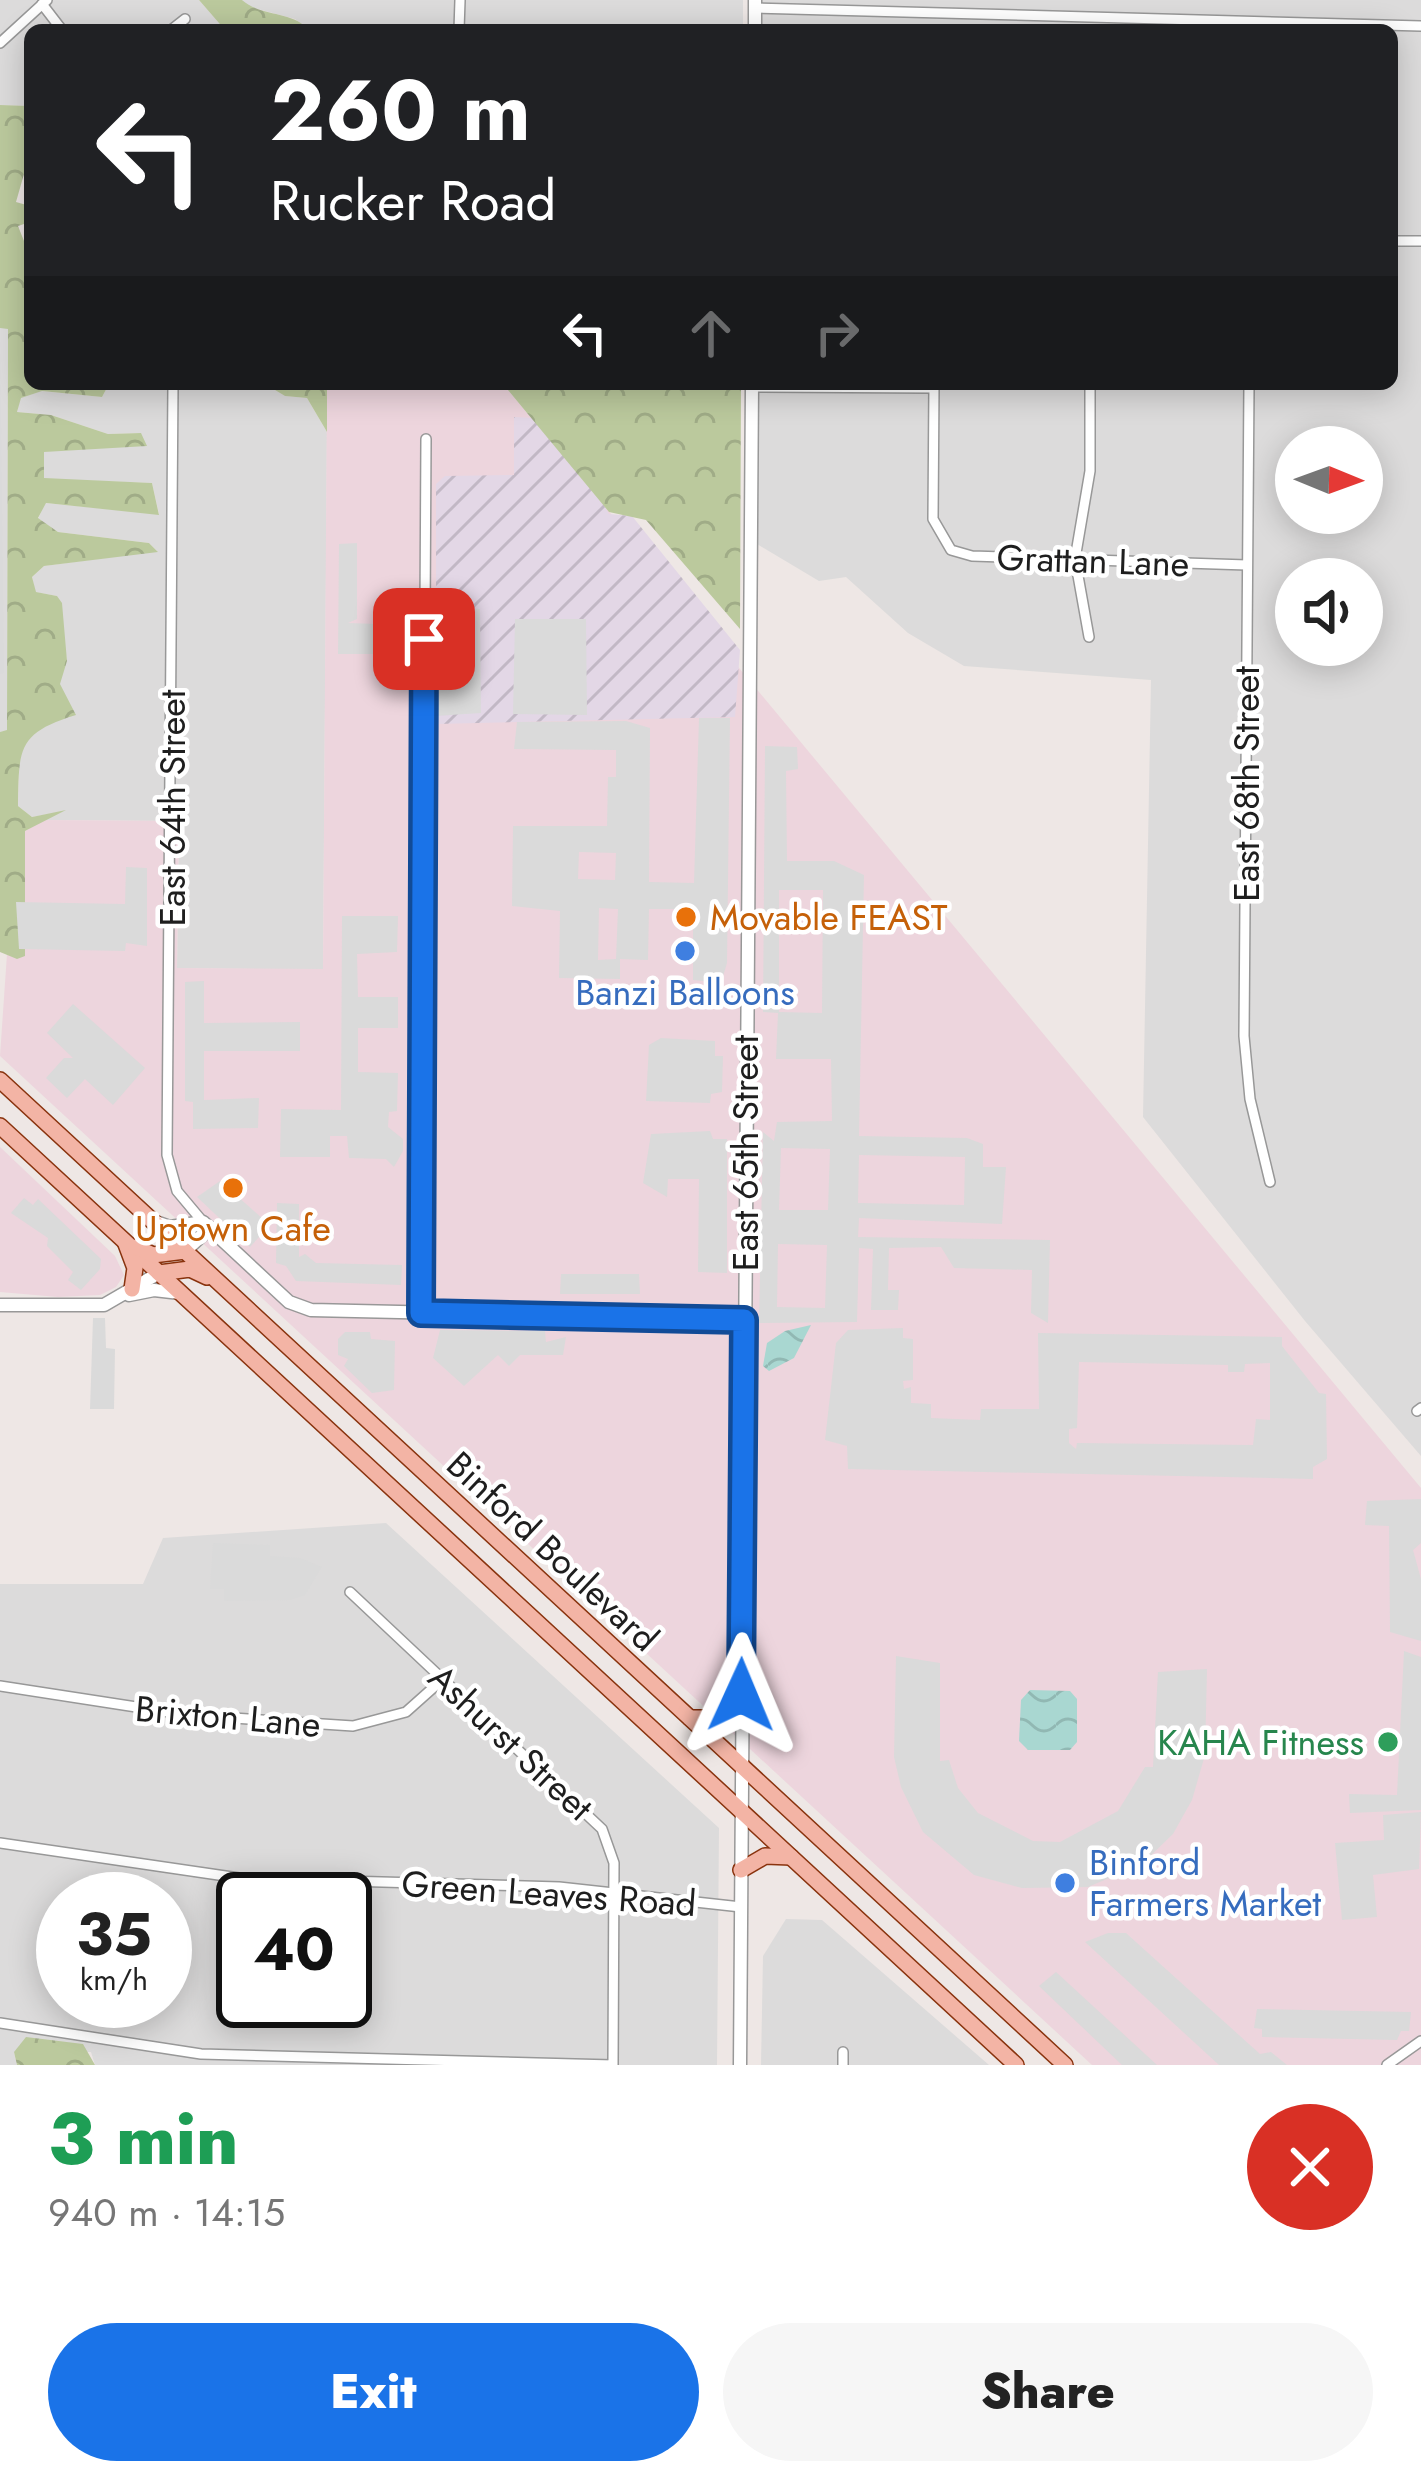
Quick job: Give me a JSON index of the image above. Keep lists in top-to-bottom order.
{
  "streets": {
    "main road": ["Binford Boulevard"],
    "street": [
      "Grattan Lane",
      "East 68th Street",
      "East 64th Street",
      "East 65th Street",
      "Brixton Lane",
      "Ashurst Street",
      "Green Leaves Road"
    ]
  },
  "crossings": [
    ["Grattan Lane", "East 68th Street"],
    ["East 65th Street", "Binford Boulevard"],
    ["East 65th Street", "Green Leaves Road"],
    ["Brixton Lane", "Ashurst Street"],
    ["Ashurst Street", "Green Leaves Road"]
  ],
  "places": [
    "Movable FEAST",
    "Banzi Balloons",
    "Uptown Cafe",
    "KAHA Fitness",
    "Binford Farmers Market"
  ],
  "north": "right",
  "page": {
    "turn": ["260 m", "Rucker Road"],
    "speed": "35 km/h",
    "limit": "40",
    "heading": ["3 min", "940 m · 14:15"],
    "buttons": ["Exit", "Share"]
  }
}
